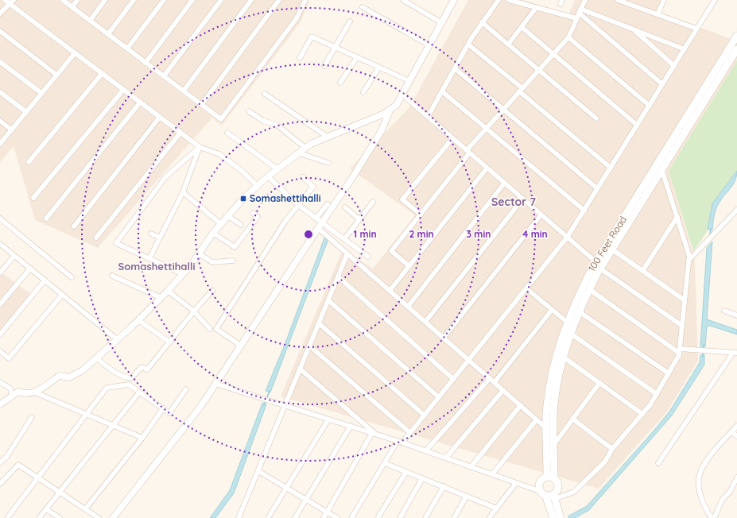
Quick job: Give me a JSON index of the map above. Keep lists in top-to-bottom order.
{
  "streets": {
    "main road": ["100 Feet Road"]
  },
  "districts": ["Sector 7", "Somashettihalli"],
  "places": {
    "transit": ["Somashettihalli"]
  },
  "rings": [
    "1 min",
    "2 min",
    "3 min",
    "4 min"
  ]
}
